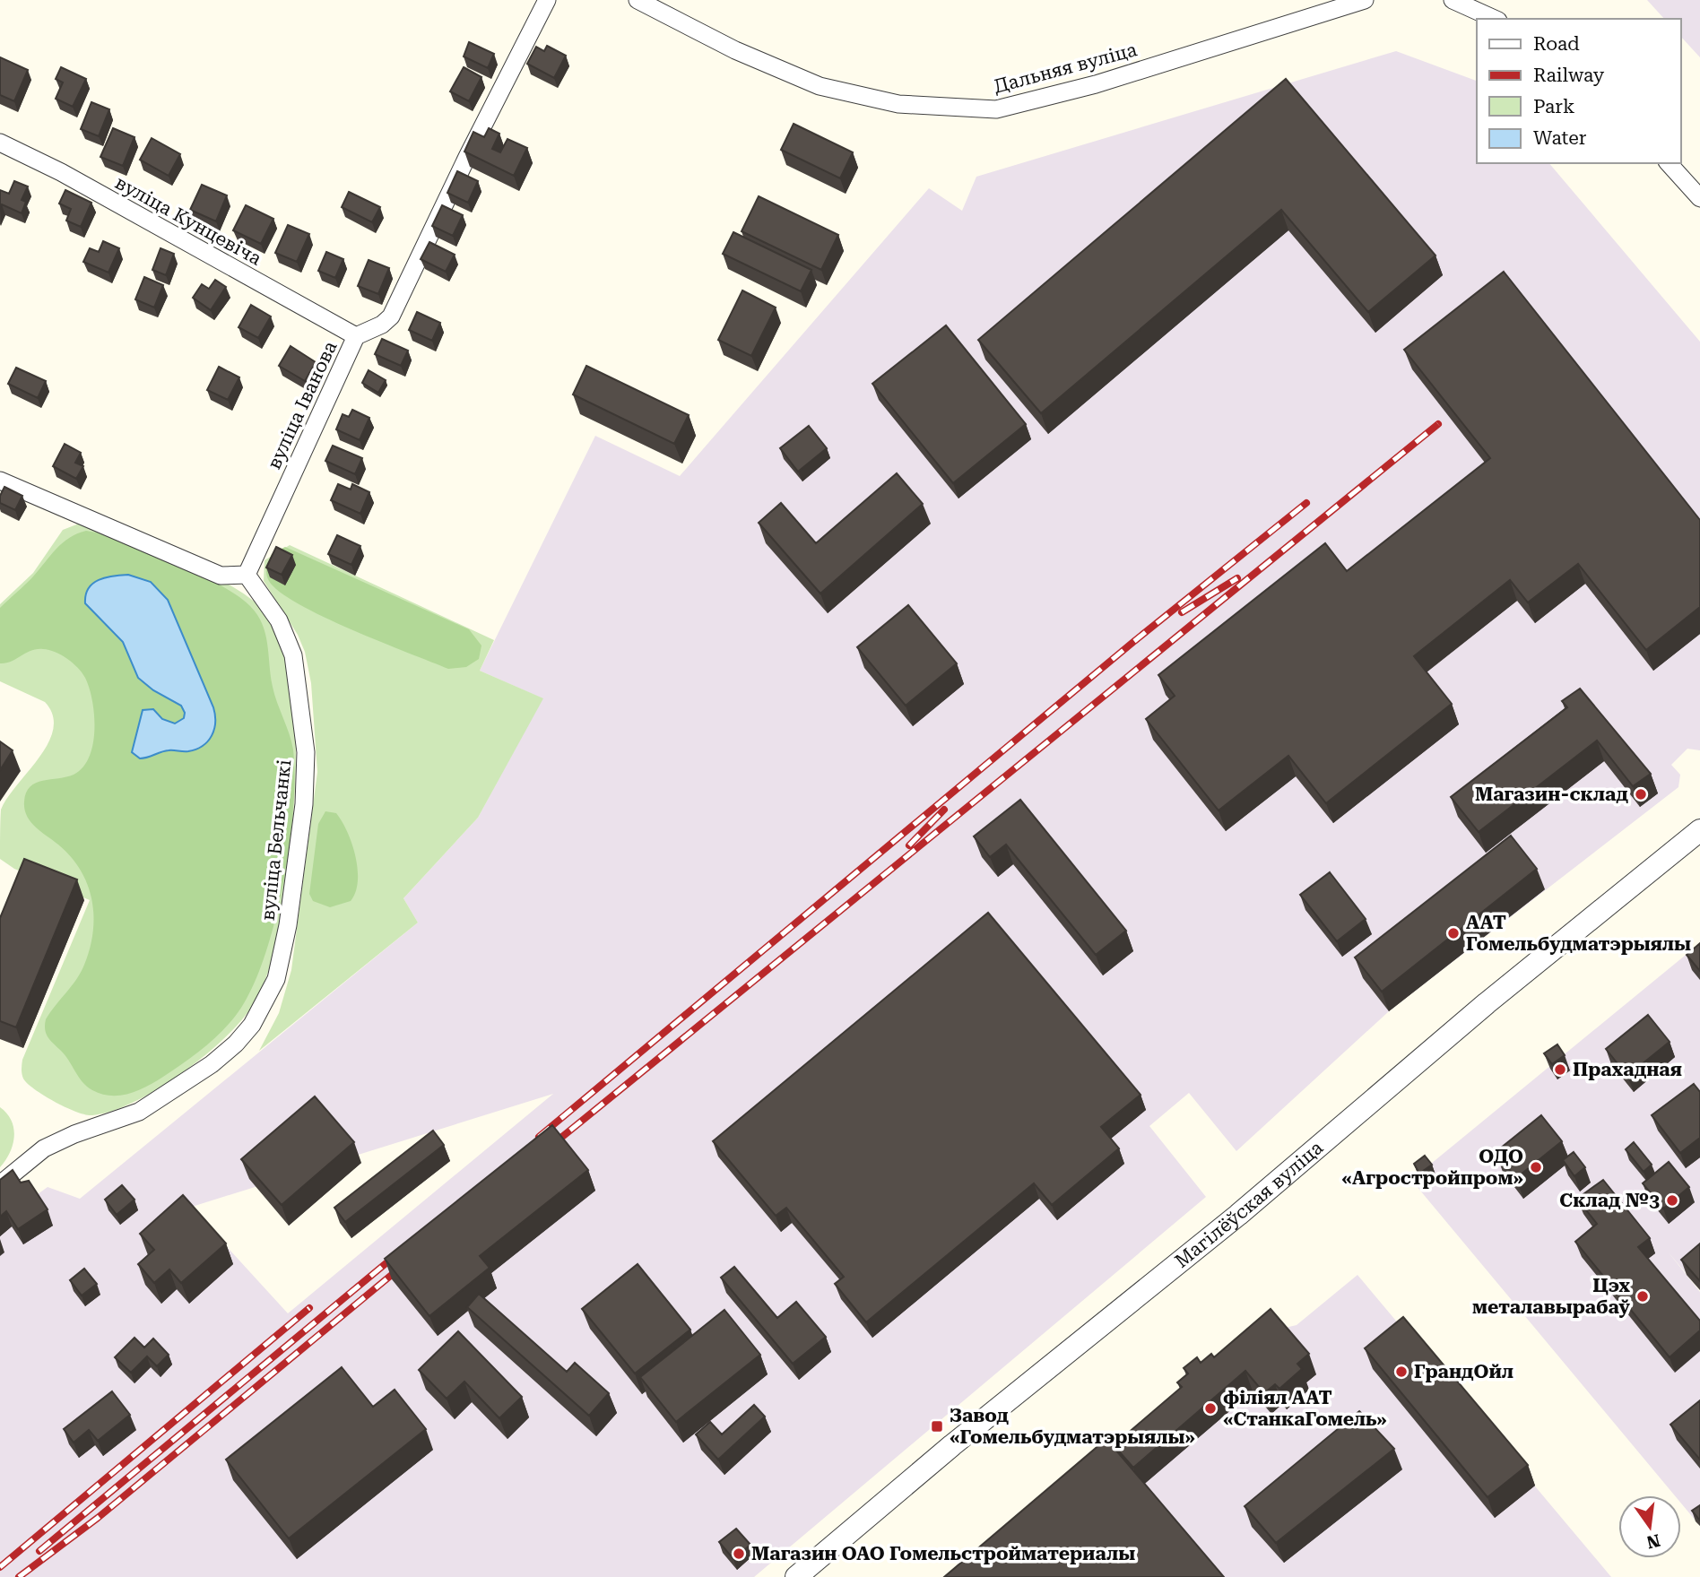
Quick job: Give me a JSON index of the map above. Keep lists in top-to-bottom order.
{
  "streets": {
    "street": [
      "Дальняя вуліца",
      "вуліца Кунцевіча",
      "вуліца Іванова",
      "вуліца Бельчанкі",
      "Магілёўская вуліца"
    ]
  },
  "crossings": [
    ["вуліца Кунцевіча", "вуліца Іванова"],
    ["вуліца Іванова", "вуліца Бельчанкі"]
  ],
  "places": {
    "other": [
      "Магазин-склад",
      "ААТ Гомельбудматэрыялы",
      "Прахадная",
      "ОДО «Агростройпром»",
      "Склад №3",
      "Цэх металавырабаў",
      "ГрандОйл",
      "філіял ААТ «СтанкаГомель»",
      "Магазин ОАО Гомельстройматериалы"
    ],
    "transit": ["Завод «Гомельбудматэрыялы»"]
  },
  "legend": [
    "Road",
    "Railway",
    "Park",
    "Water"
  ],
  "north": "bottom"
}
